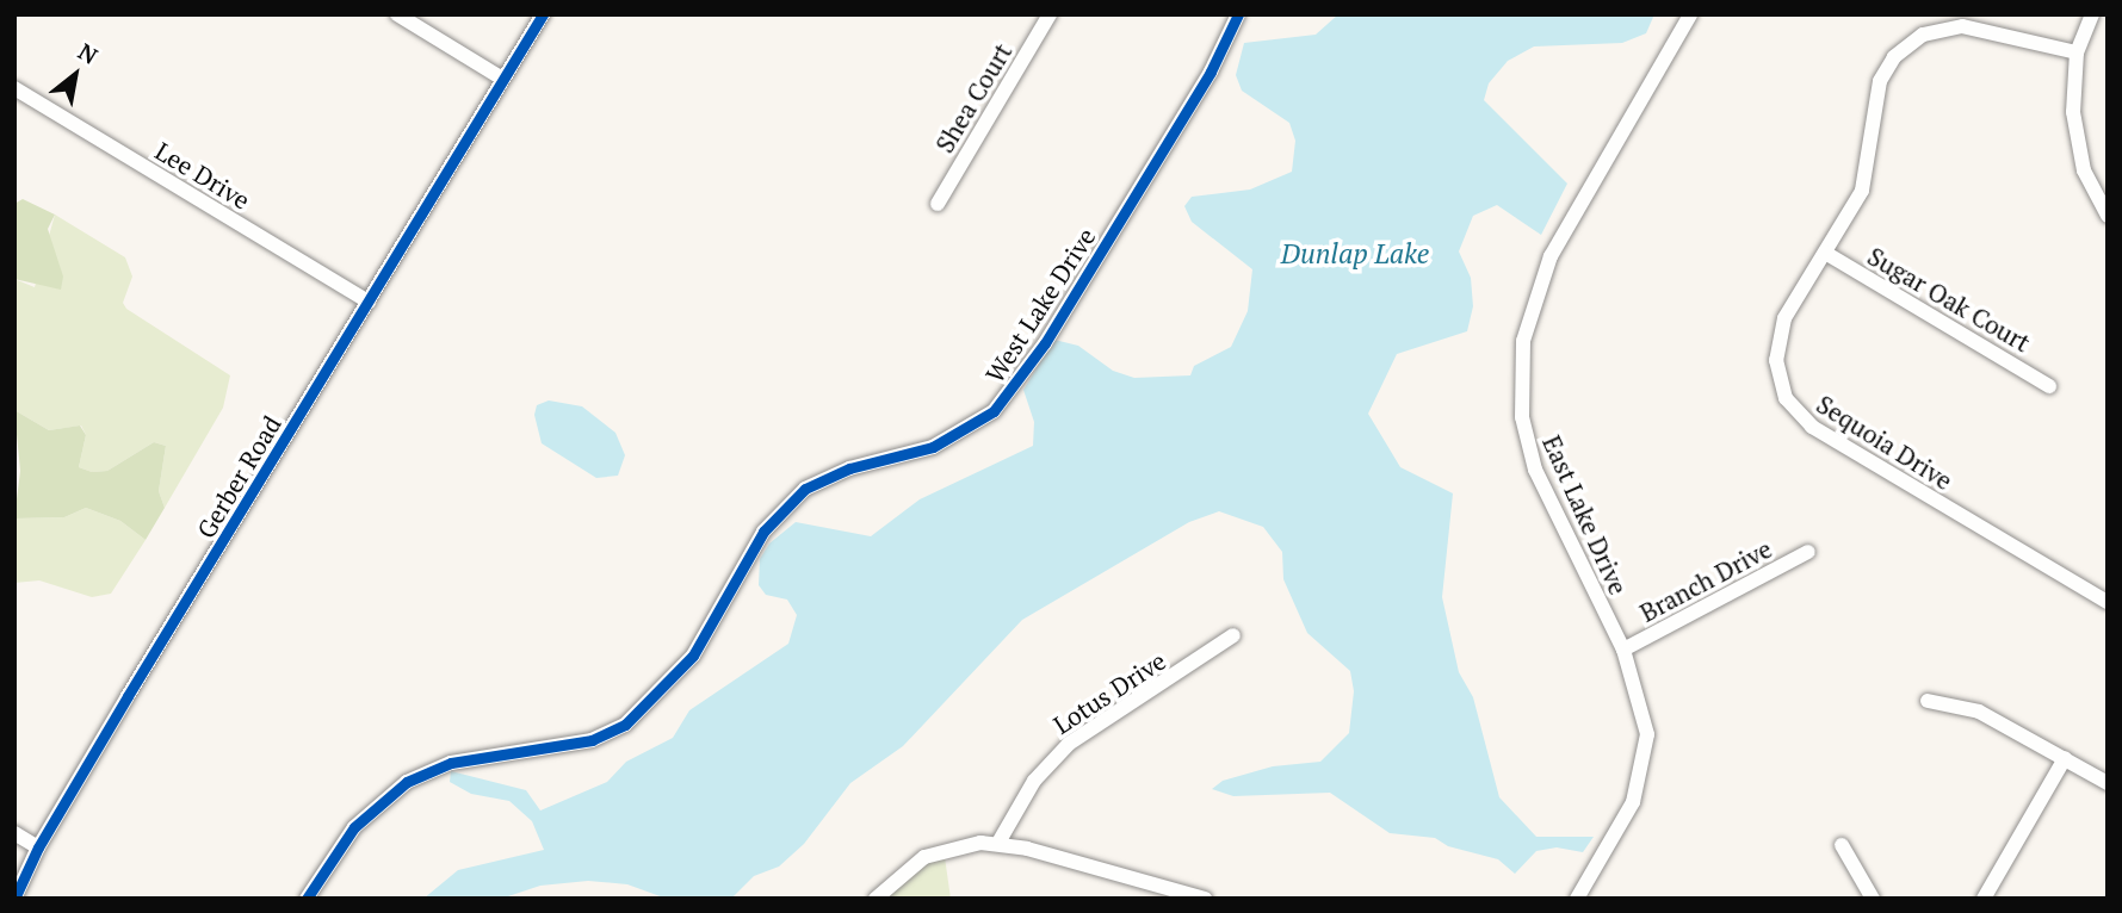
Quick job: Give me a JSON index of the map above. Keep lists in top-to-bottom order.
{
  "streets": {
    "street": [
      "Shea Court",
      "Lee Drive",
      "Sugar Oak Court",
      "West Lake Drive",
      "Sequoia Drive",
      "Gerber Road",
      "East Lake Drive",
      "Branch Drive",
      "Lotus Drive"
    ]
  },
  "crossings": [
    ["Lee Drive", "Gerber Road"],
    ["Sugar Oak Court", "Sequoia Drive"],
    ["East Lake Drive", "Branch Drive"]
  ],
  "water": ["Dunlap Lake"],
  "north": "top right"
}
